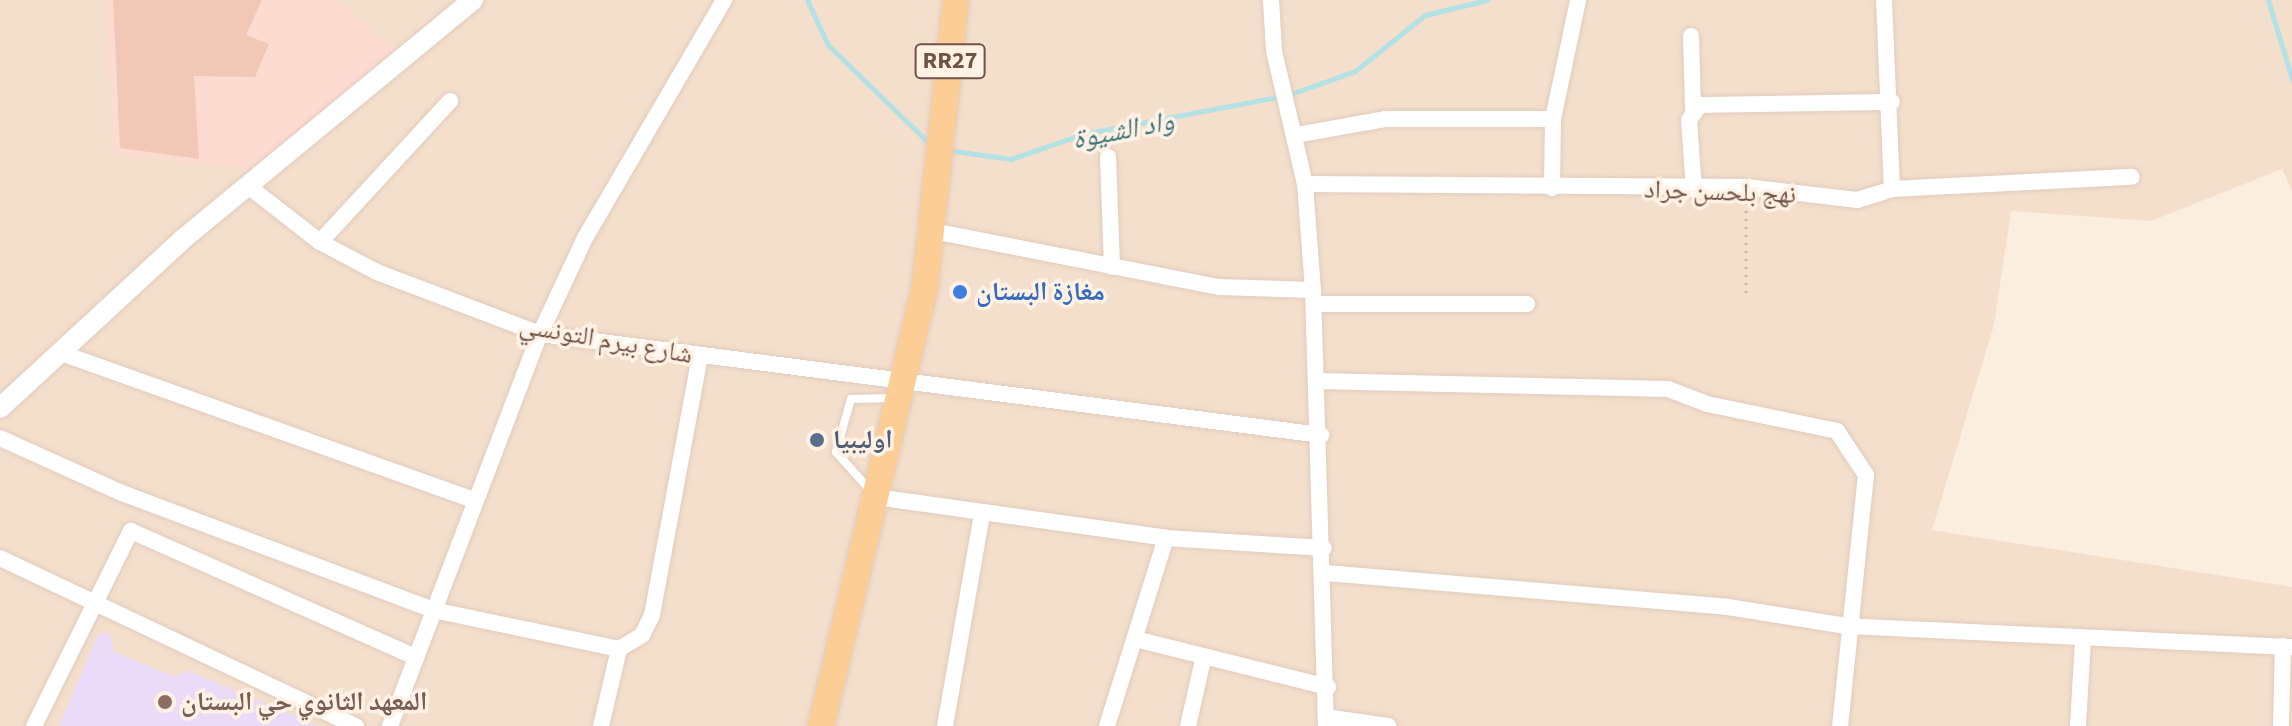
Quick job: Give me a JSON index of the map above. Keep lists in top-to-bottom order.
{
  "streets": {
    "main road": ["RR27"],
    "street": ["نهج بلحسن جراد", "شارع بيرم التونسي"]
  },
  "crossings": [
    ["RR27", "شارع بيرم التونسي"]
  ],
  "water": ["واد الشيوة"],
  "places": ["مغازة البستان", "اوليبيا", "المعهد الثانوي حي البستان"]
}
